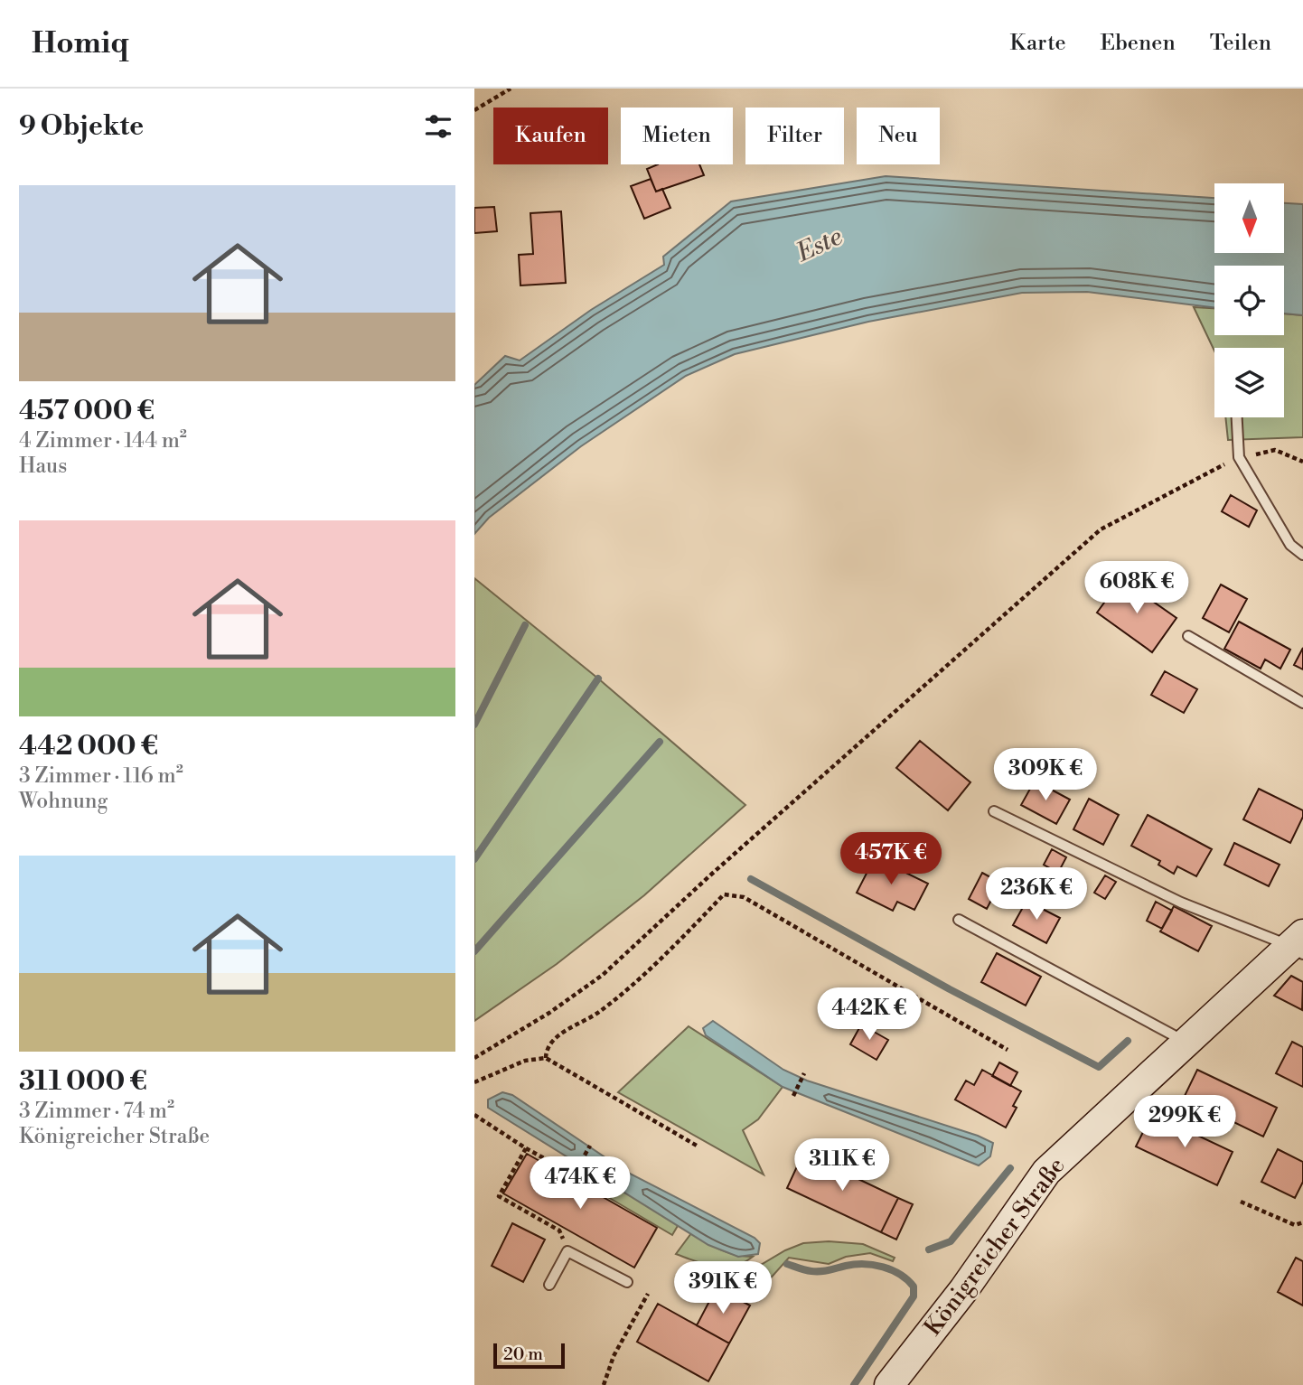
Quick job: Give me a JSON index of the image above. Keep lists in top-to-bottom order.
{
  "streets": {
    "street": ["Königreicher Straße"]
  },
  "water": ["Este"],
  "scale_bar": "20 m",
  "north": "bottom",
  "page": {
    "header": "Homiq",
    "nav": ["Karte", "Ebenen", "Teilen"],
    "heading": "9 Objekte",
    "chip": [
      "Kaufen",
      "Mieten",
      "Filter",
      "Neu"
    ],
    "list": [
      {
        "name": "457 000 €",
        "note": "4 Zimmer · 144 m² · Haus"
      },
      {
        "name": "442 000 €",
        "note": "3 Zimmer · 116 m² · Wohnung"
      },
      {
        "name": "311 000 €",
        "note": "3 Zimmer · 74 m² · Königreicher Straße"
      }
    ],
    "price": [
      "608K €",
      "309K €",
      "457K €",
      "236K €",
      "442K €",
      "299K €",
      "311K €",
      "474K €",
      "391K €"
    ],
    "scale": "20 m"
  }
}
